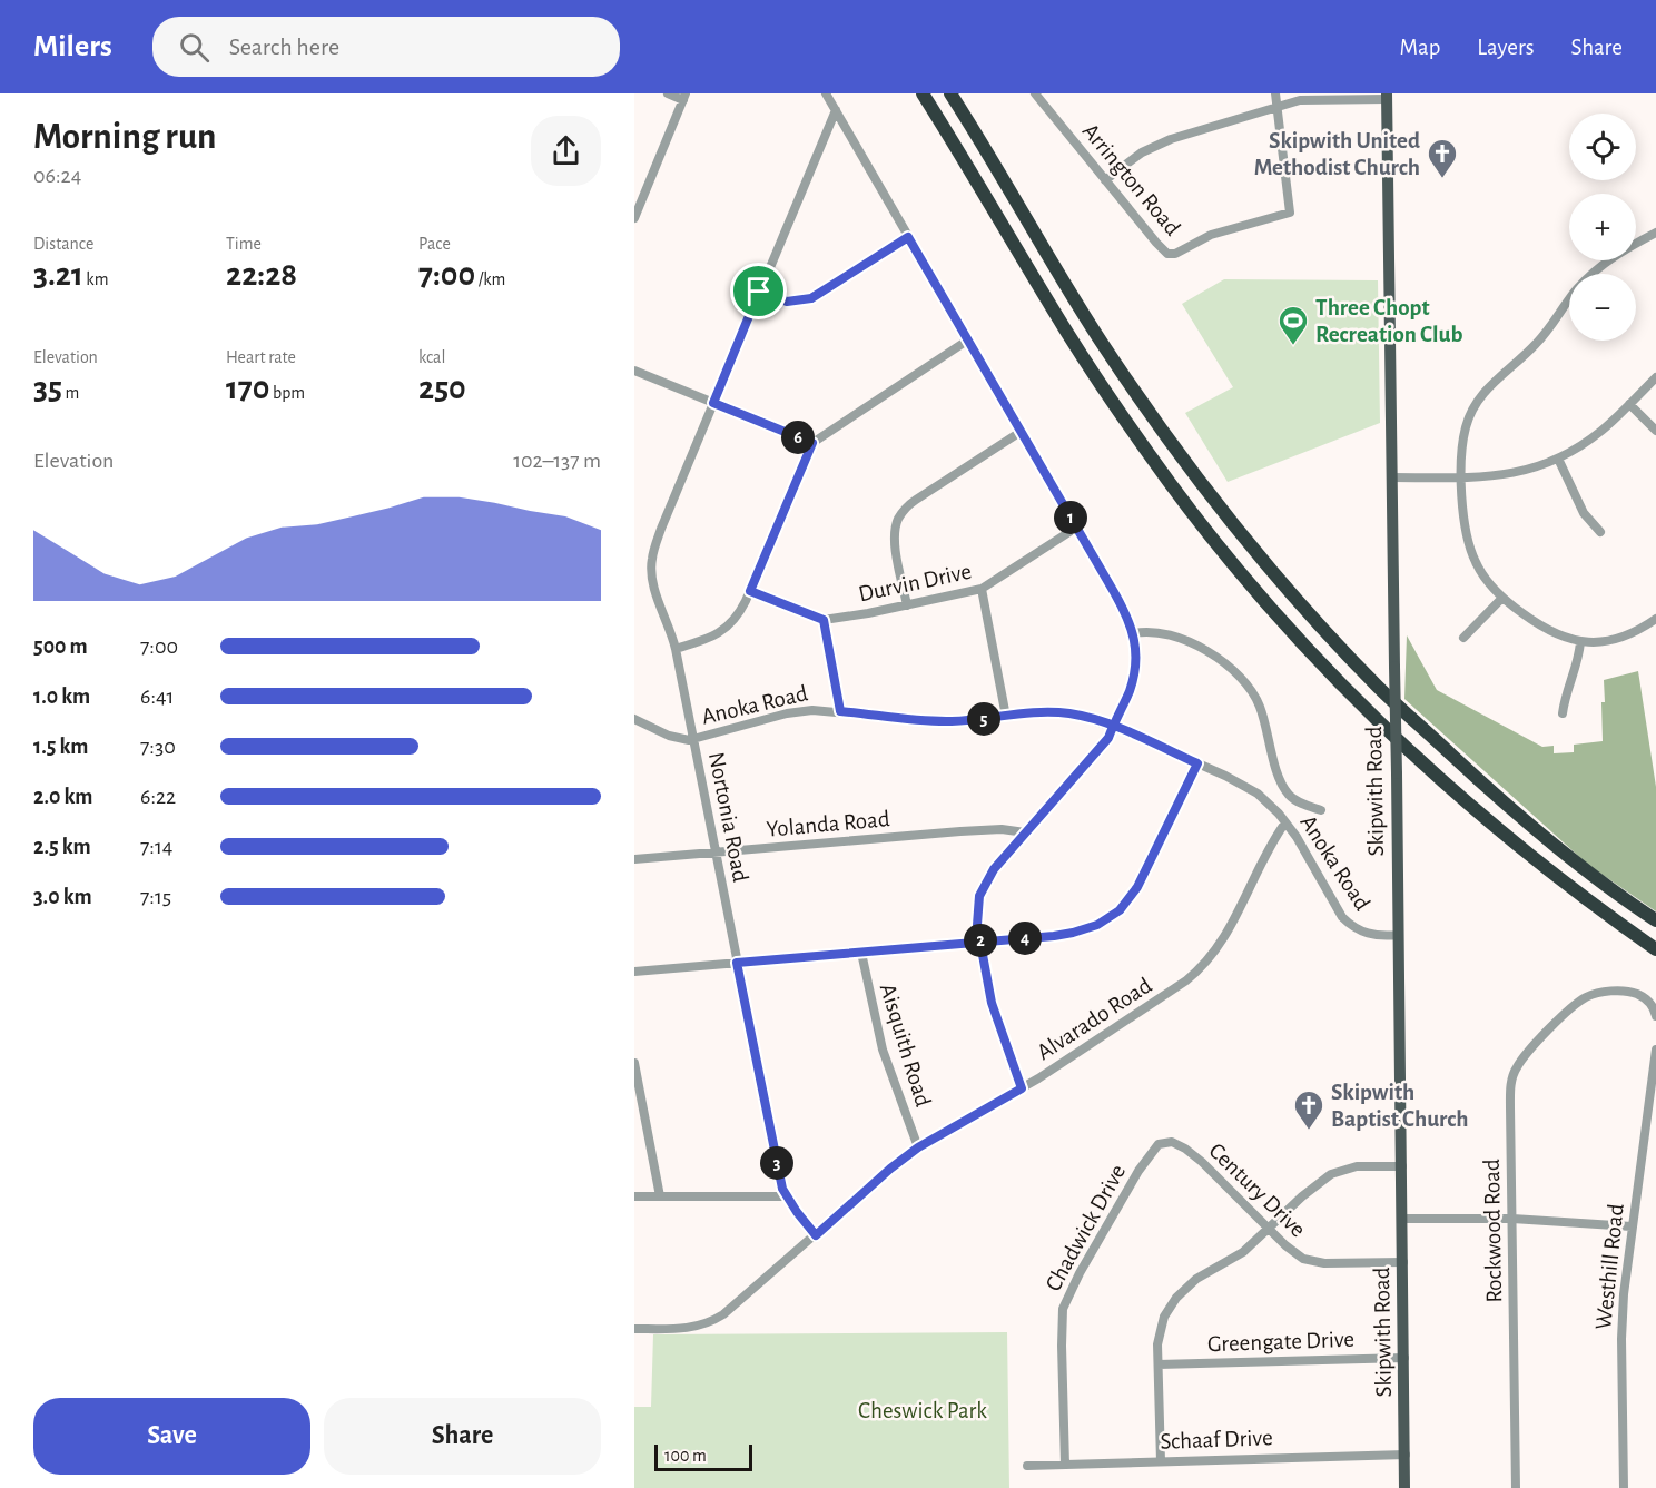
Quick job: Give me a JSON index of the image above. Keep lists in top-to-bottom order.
{
  "streets": {
    "main road": ["Skipwith Road"],
    "street": [
      "Arrington Road",
      "Durvin Drive",
      "Anoka Road",
      "Nortonia Road",
      "Yolanda Road",
      "Alvarado Road",
      "Aisquith Road",
      "Century Drive",
      "Chadwick Drive",
      "Rockwood Road",
      "Westhill Road",
      "Greengate Drive",
      "Schaaf Drive"
    ]
  },
  "crossings": [
    ["Anoka Road", "Skipwith Road"],
    ["Anoka Road", "Nortonia Road"],
    ["Anoka Road", "Alvarado Road"],
    ["Skipwith Road", "Century Drive"],
    ["Skipwith Road", "Greengate Drive"],
    ["Skipwith Road", "Schaaf Drive"],
    ["Nortonia Road", "Yolanda Road"],
    ["Nortonia Road", "Alvarado Road"],
    ["Alvarado Road", "Aisquith Road"],
    ["Century Drive", "Chadwick Drive"],
    ["Chadwick Drive", "Schaaf Drive"]
  ],
  "parks": ["Cheswick Park"],
  "places": {
    "church": ["Skipwith United Methodist Church", "Skipwith Baptist Church"],
    "sports": ["Three Chopt Recreation Club"]
  },
  "scale_bar": "100 m",
  "page": {
    "header": "Milers",
    "search": "Search here",
    "nav": ["Map", "Layers", "Share"],
    "heading": ["Morning run", "06:24"],
    "map_buttons": ["+", "−"],
    "stats": [
      ["Distance", "3.21 km"],
      ["Time", "22:28"],
      ["Pace", "7:00 /km"],
      ["Elevation", "35 m"],
      ["Heart rate", "170 bpm"],
      ["kcal", "250"]
    ],
    "pins": [
      "6",
      "1",
      "5",
      "4",
      "2",
      "3"
    ],
    "chart": ["Elevation", "102–137 m"],
    "list": [
      {
        "name": "500 m",
        "note": "7:00"
      },
      {
        "name": "1.0 km",
        "note": "6:41"
      },
      {
        "name": "1.5 km",
        "note": "7:30"
      },
      {
        "name": "2.0 km",
        "note": "6:22"
      },
      {
        "name": "2.5 km",
        "note": "7:14"
      },
      {
        "name": "3.0 km",
        "note": "7:15"
      }
    ],
    "buttons": ["Save", "Share"],
    "scale": "100 m"
  }
}
